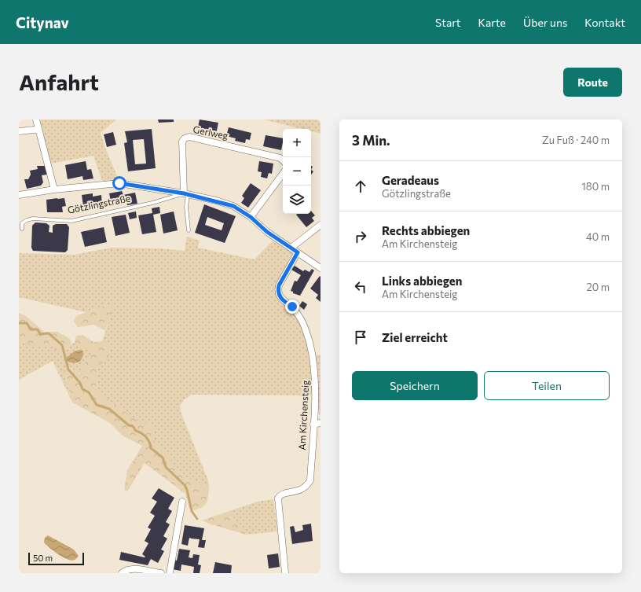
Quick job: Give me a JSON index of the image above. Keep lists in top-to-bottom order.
{
  "streets": {
    "street": ["Gerlweg", "Götzlingstraße", "Am Kirchensteig"]
  },
  "crossings": [
    ["Gerlweg", "Götzlingstraße"],
    ["Götzlingstraße", "Am Kirchensteig"]
  ],
  "scale_bar": "50 m",
  "page": {
    "header": "Citynav",
    "nav": [
      "Start",
      "Karte",
      "Über uns",
      "Kontakt"
    ],
    "buttons": [
      "Route",
      ["Speichern", "Teilen"]
    ],
    "title": "Anfahrt",
    "heading": ["3 Min.", "Zu Fuß · 240 m"],
    "map_buttons": ["+", "−"],
    "list": [
      ["Geradeaus", "Götzlingstraße", "180 m"],
      ["Rechts abbiegen", "Am Kirchensteig", "40 m"],
      ["Links abbiegen", "Am Kirchensteig", "20 m"],
      "Ziel erreicht"
    ],
    "scale": "50 m"
  }
}
